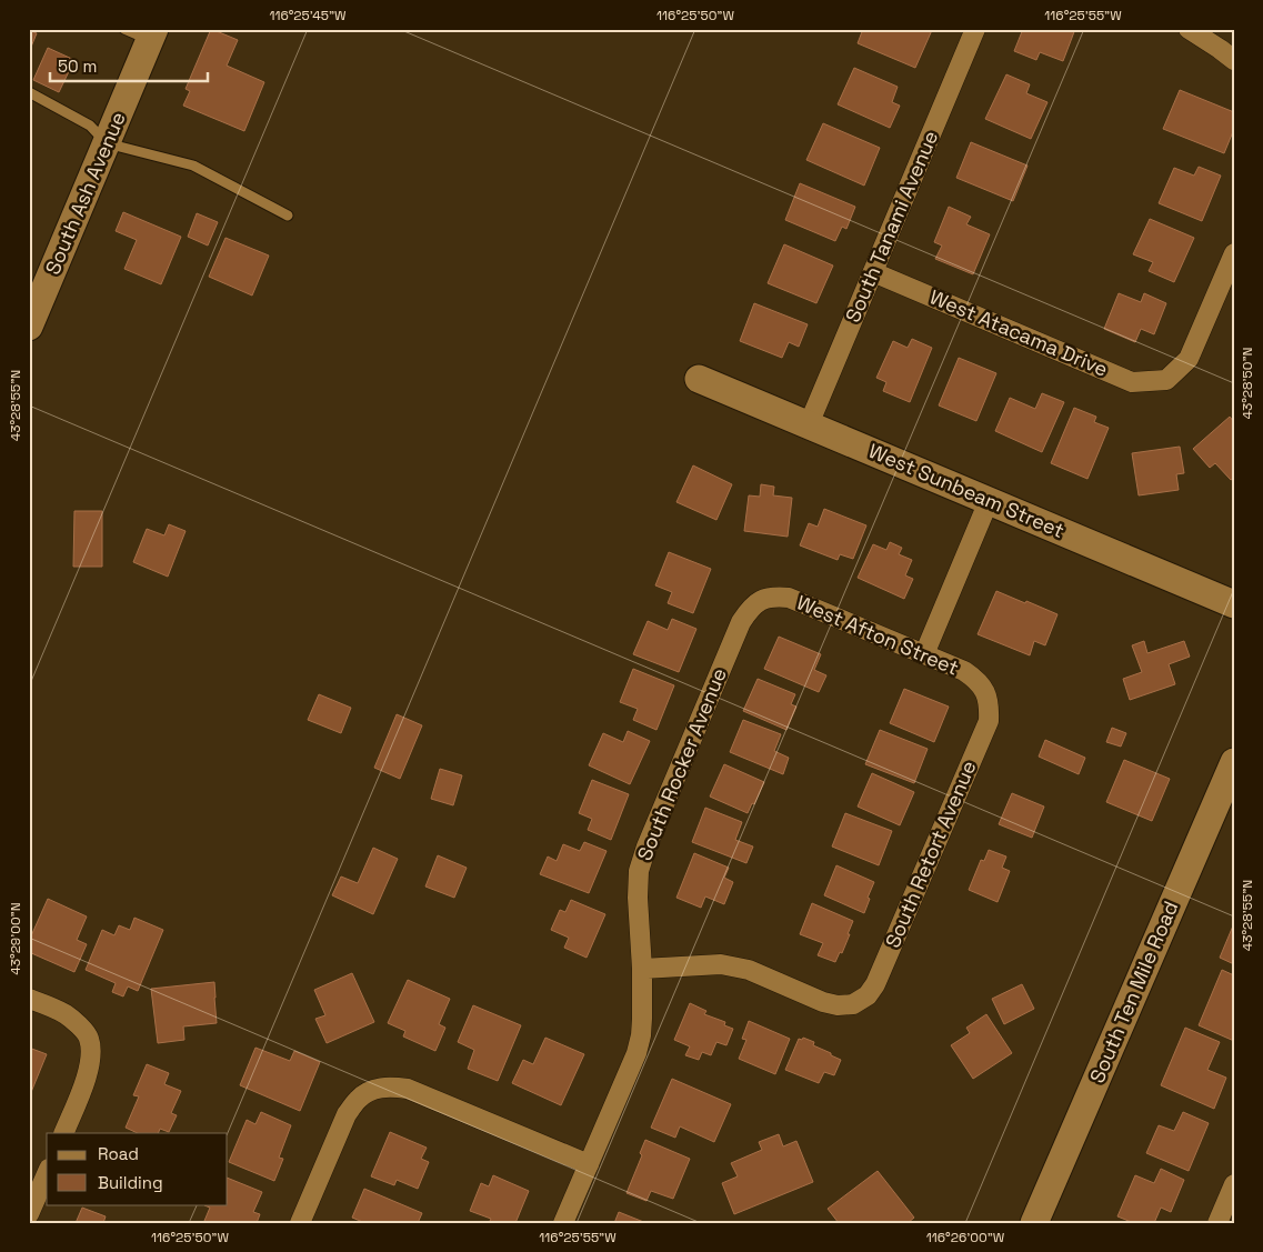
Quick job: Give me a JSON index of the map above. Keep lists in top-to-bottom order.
{
  "streets": {
    "street": [
      "South Ash Avenue",
      "South Tanami Avenue",
      "West Atacama Drive",
      "West Sunbeam Street",
      "West Afton Street",
      "South Rocker Avenue",
      "South Retort Avenue",
      "South Ten Mile Road"
    ]
  },
  "crossings": [
    ["South Tanami Avenue", "West Atacama Drive"],
    ["South Tanami Avenue", "West Sunbeam Street"],
    ["West Afton Street", "South Rocker Avenue"],
    ["West Afton Street", "South Retort Avenue"],
    ["South Rocker Avenue", "South Retort Avenue"]
  ],
  "legend": ["Road", "Building"],
  "scale_bar": "50 m",
  "coordinates": [
    "116°25'45\"W",
    "116°25'50\"W",
    "116°25'55\"W",
    "43°28'50\"N",
    "43°28'55\"N",
    "43°29'00\"N",
    "116°26'00\"W"
  ]
}
